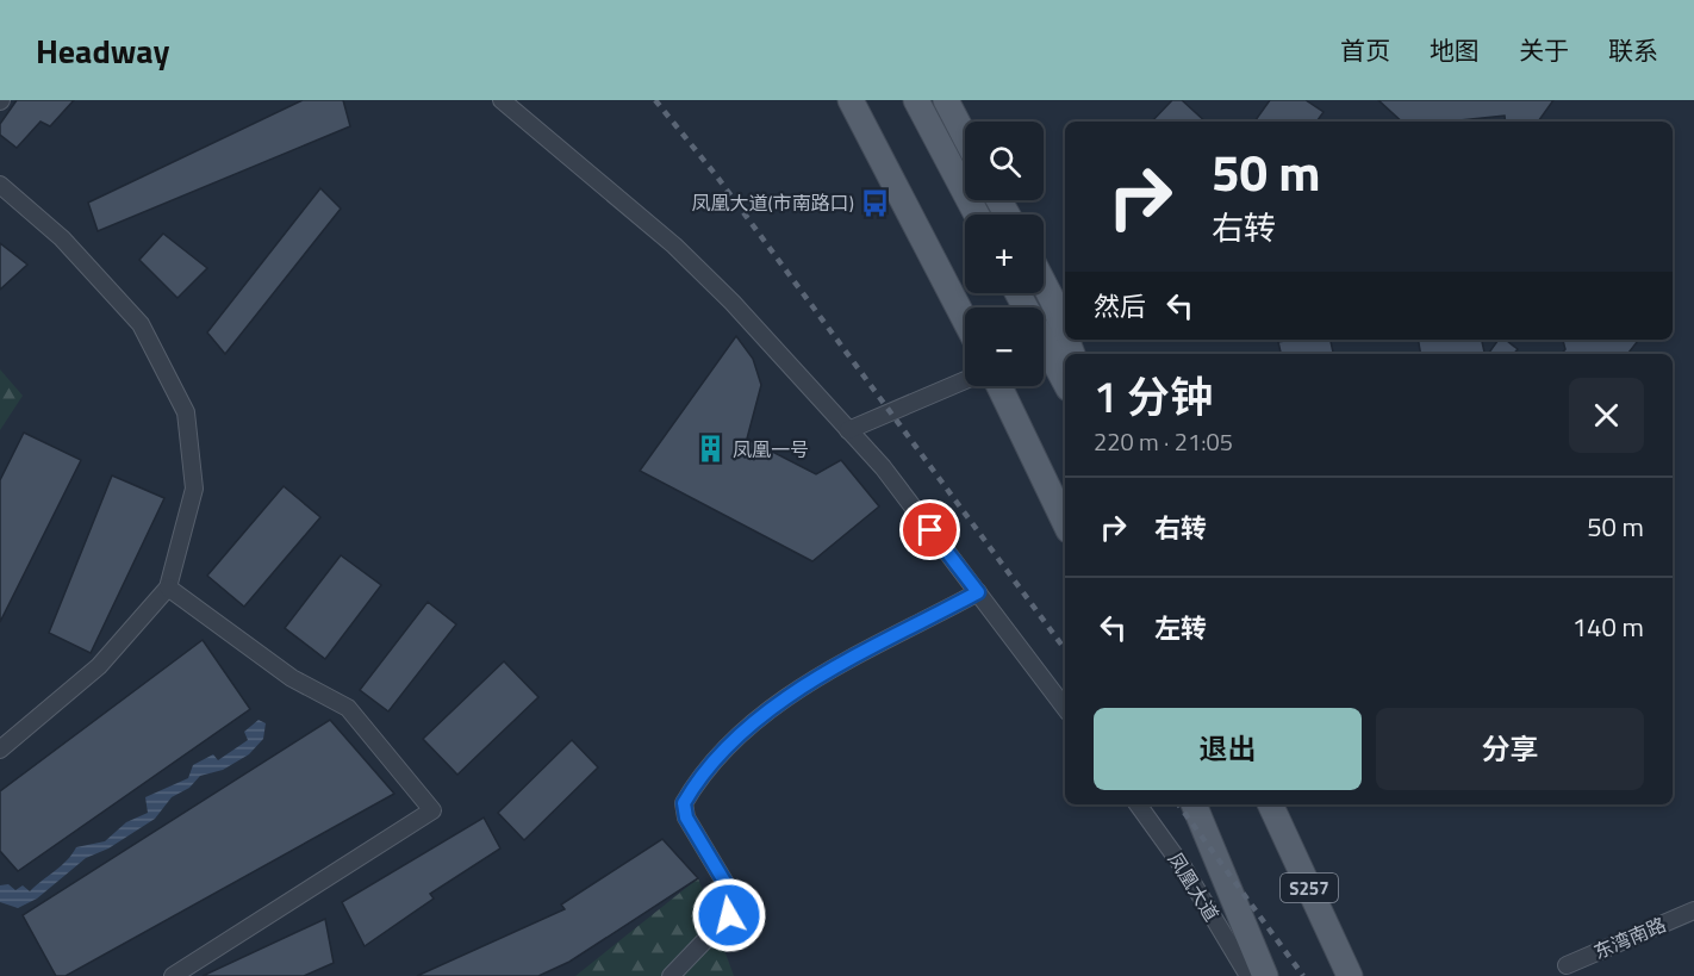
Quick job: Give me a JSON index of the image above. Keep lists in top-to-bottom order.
{
  "streets": {
    "main road": ["凤凰大道", "S257"],
    "street": ["东湾南路"]
  },
  "places": {
    "bus stop": ["凤凰大道(市南路口)"],
    "building": ["凤凰一号"]
  },
  "page": {
    "header": "Headway",
    "nav": [
      "首页",
      "地图",
      "关于",
      "联系"
    ],
    "map_buttons": ["+", "−"],
    "turn": ["50 m", "右转"],
    "then": "然后",
    "heading": ["1 分钟", "220 m · 21:05"],
    "list": [
      {
        "name": "右转",
        "value": "50 m"
      },
      {
        "name": "左转",
        "value": "140 m"
      }
    ],
    "buttons": ["退出", "分享"]
  }
}
